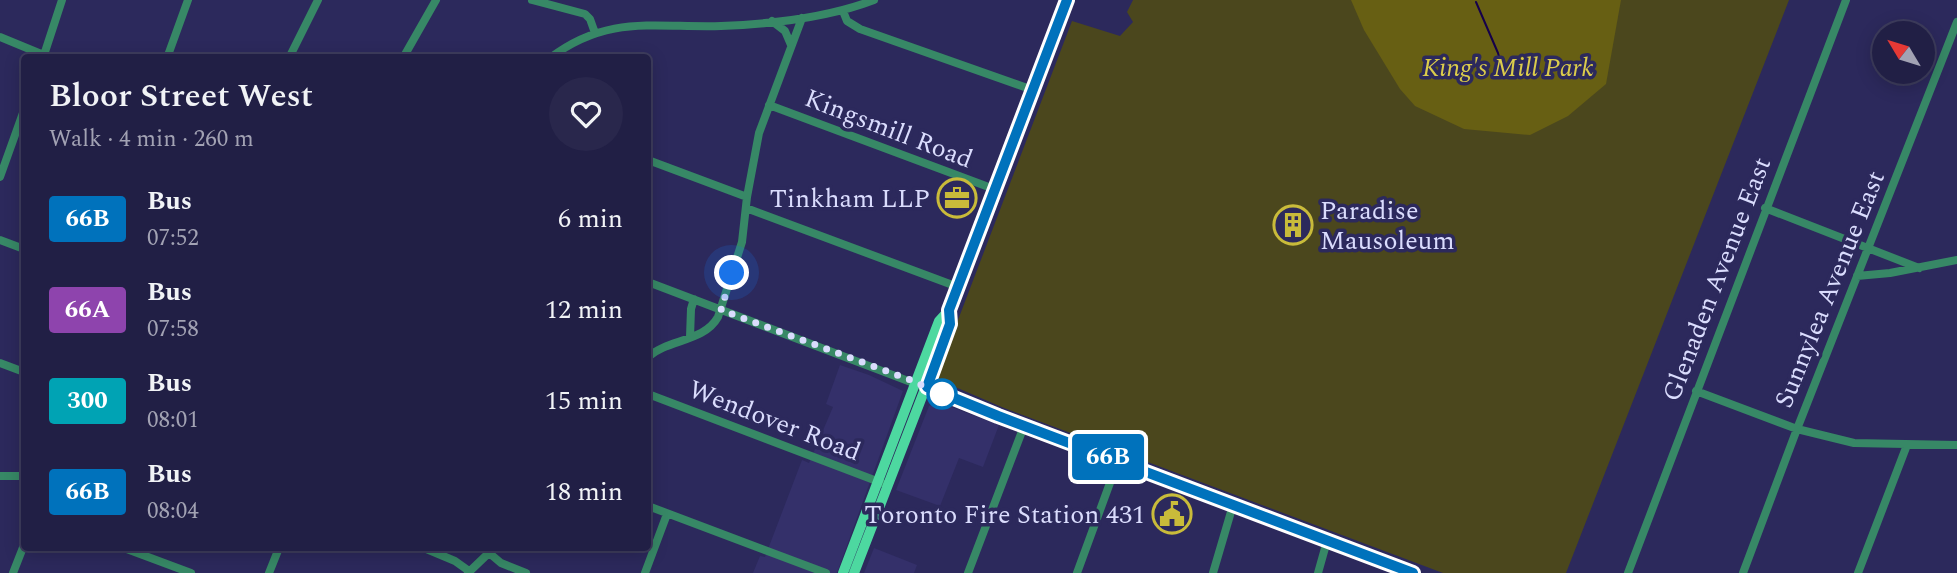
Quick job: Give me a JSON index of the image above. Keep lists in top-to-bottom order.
{
  "streets": {
    "street": [
      "Kingsmill Road",
      "Glenaden Avenue East",
      "Sunnylea Avenue East",
      "Wendover Road"
    ]
  },
  "parks": ["King's Mill Park"],
  "places": {
    "office": ["Tinkham LLP"],
    "building": ["Paradise Mausoleum"],
    "public building": ["Toronto Fire Station 431"]
  },
  "lines": ["bus line 66B"],
  "north": "top left",
  "page": {
    "on_map": "66B",
    "heading": ["Bloor Street West", "Walk · 4 min · 260 m"],
    "list": [
      {
        "mark": "66B",
        "name": "Bus",
        "note": "07:52",
        "value": "6 min"
      },
      {
        "mark": "66A",
        "name": "Bus",
        "note": "07:58",
        "value": "12 min"
      },
      {
        "mark": "300",
        "name": "Bus",
        "note": "08:01",
        "value": "15 min"
      },
      {
        "mark": "66B",
        "name": "Bus",
        "note": "08:04",
        "value": "18 min"
      }
    ]
  }
}
